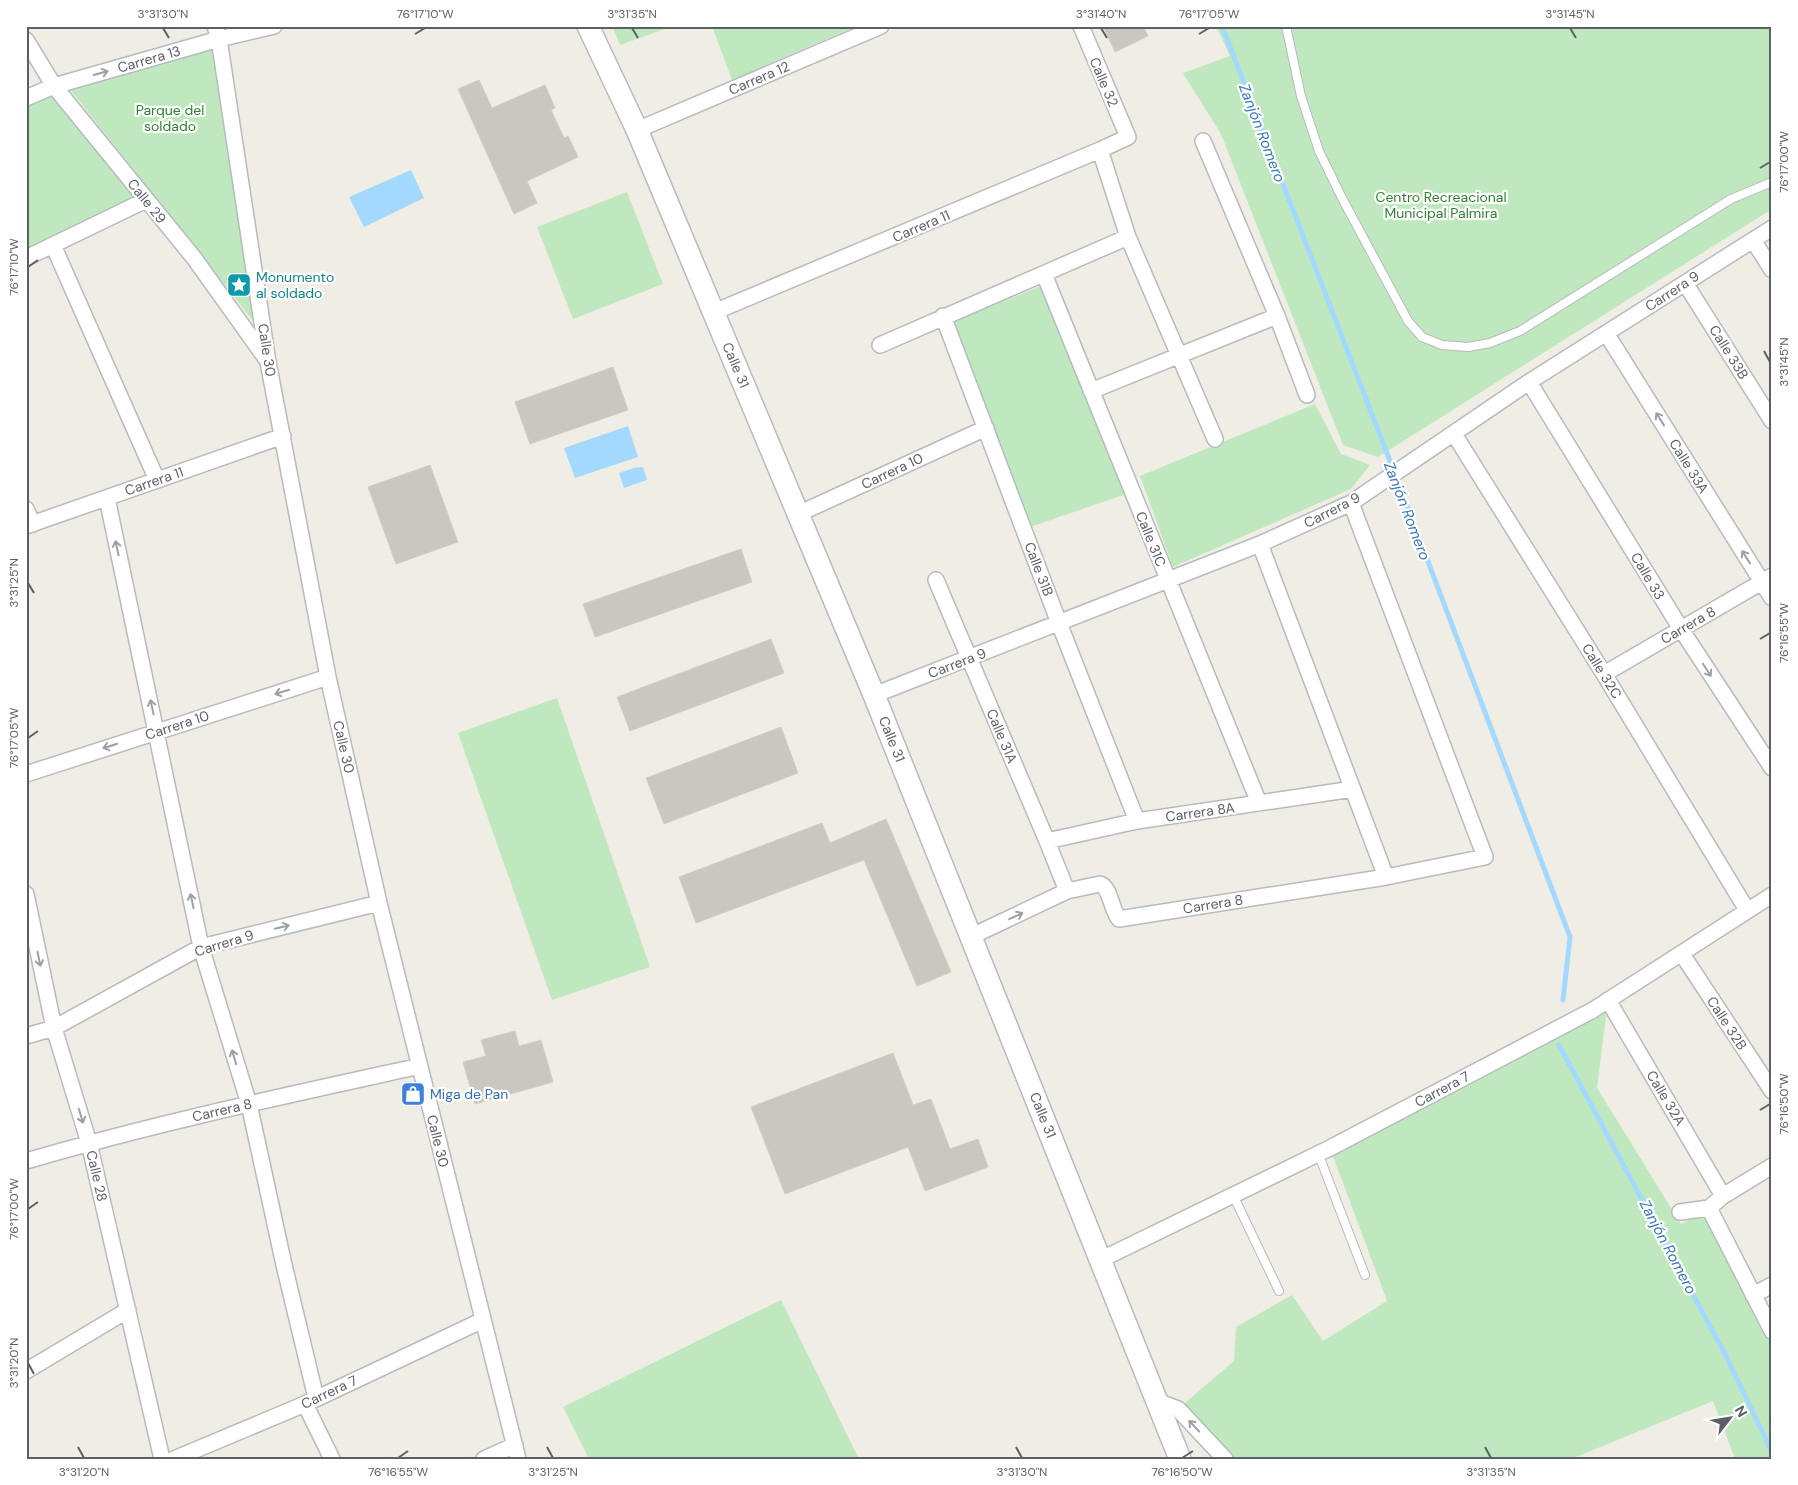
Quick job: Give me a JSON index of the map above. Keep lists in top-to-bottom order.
{
  "streets": {
    "main road": ["Calle 31"],
    "street": [
      "Carrera 13",
      "Carrera 12",
      "Calle 32",
      "Calle 29",
      "Carrera 11",
      "Carrera 9",
      "Calle 30",
      "Calle 33B",
      "Calle 33A",
      "Carrera 10",
      "Calle 31C",
      "Calle 31B",
      "Calle 33",
      "Carrera 8",
      "Calle 32C",
      "Calle 31A",
      "Carrera 8A",
      "Calle 32B",
      "Carrera 7",
      "Calle 32A",
      "Calle 28"
    ]
  },
  "crossings": [
    ["Carrera 13", "Calle 29"],
    ["Carrera 13", "Calle 30"],
    ["Carrera 12", "Calle 31"],
    ["Calle 32", "Carrera 11"],
    ["Calle 29", "Calle 30"],
    ["Carrera 11", "Calle 30"],
    ["Carrera 11", "Calle 31"],
    ["Carrera 9", "Calle 30"],
    ["Carrera 9", "Calle 33B"],
    ["Carrera 9", "Calle 31"],
    ["Carrera 9", "Calle 33A"],
    ["Carrera 9", "Calle 31C"],
    ["Carrera 9", "Calle 31B"],
    ["Carrera 9", "Calle 33"],
    ["Carrera 9", "Carrera 8"],
    ["Carrera 9", "Calle 32C"],
    ["Carrera 9", "Calle 31A"],
    ["Carrera 9", "Calle 28"],
    ["Calle 30", "Carrera 10"],
    ["Calle 30", "Carrera 8"],
    ["Calle 30", "Carrera 7"],
    ["Calle 31", "Carrera 10"],
    ["Calle 31", "Carrera 8"],
    ["Calle 31", "Carrera 7"],
    ["Calle 33A", "Carrera 8"],
    ["Carrera 10", "Calle 31B"],
    ["Calle 31C", "Carrera 8A"],
    ["Calle 31B", "Carrera 8A"],
    ["Calle 33", "Carrera 8"],
    ["Carrera 8", "Calle 32C"],
    ["Carrera 8", "Calle 31A"],
    ["Carrera 8", "Calle 28"],
    ["Calle 32C", "Carrera 7"],
    ["Calle 31A", "Carrera 8A"],
    ["Calle 32B", "Carrera 7"],
    ["Carrera 7", "Calle 32A"]
  ],
  "one_way": [
    "Carrera 13",
    "Calle 33A",
    "Carrera 10",
    "Calle 33",
    "Calle 28"
  ],
  "water": ["Zanjón Romero"],
  "parks": ["Parque del soldado", "Centro Recreacional Municipal Palmira"],
  "places": {
    "place": ["Monumento al soldado"],
    "shop": ["Miga de Pan"]
  },
  "north": "top right",
  "coordinates": [
    "3°31'30\"N",
    "76°17'10\"W",
    "3°31'35\"N",
    "3°31'40\"N",
    "76°17'05\"W",
    "3°31'45\"N",
    "76°17'00\"W",
    "3°31'25\"N",
    "76°16'55\"W",
    "76°16'50\"W",
    "3°31'20\"N"
  ]
}
